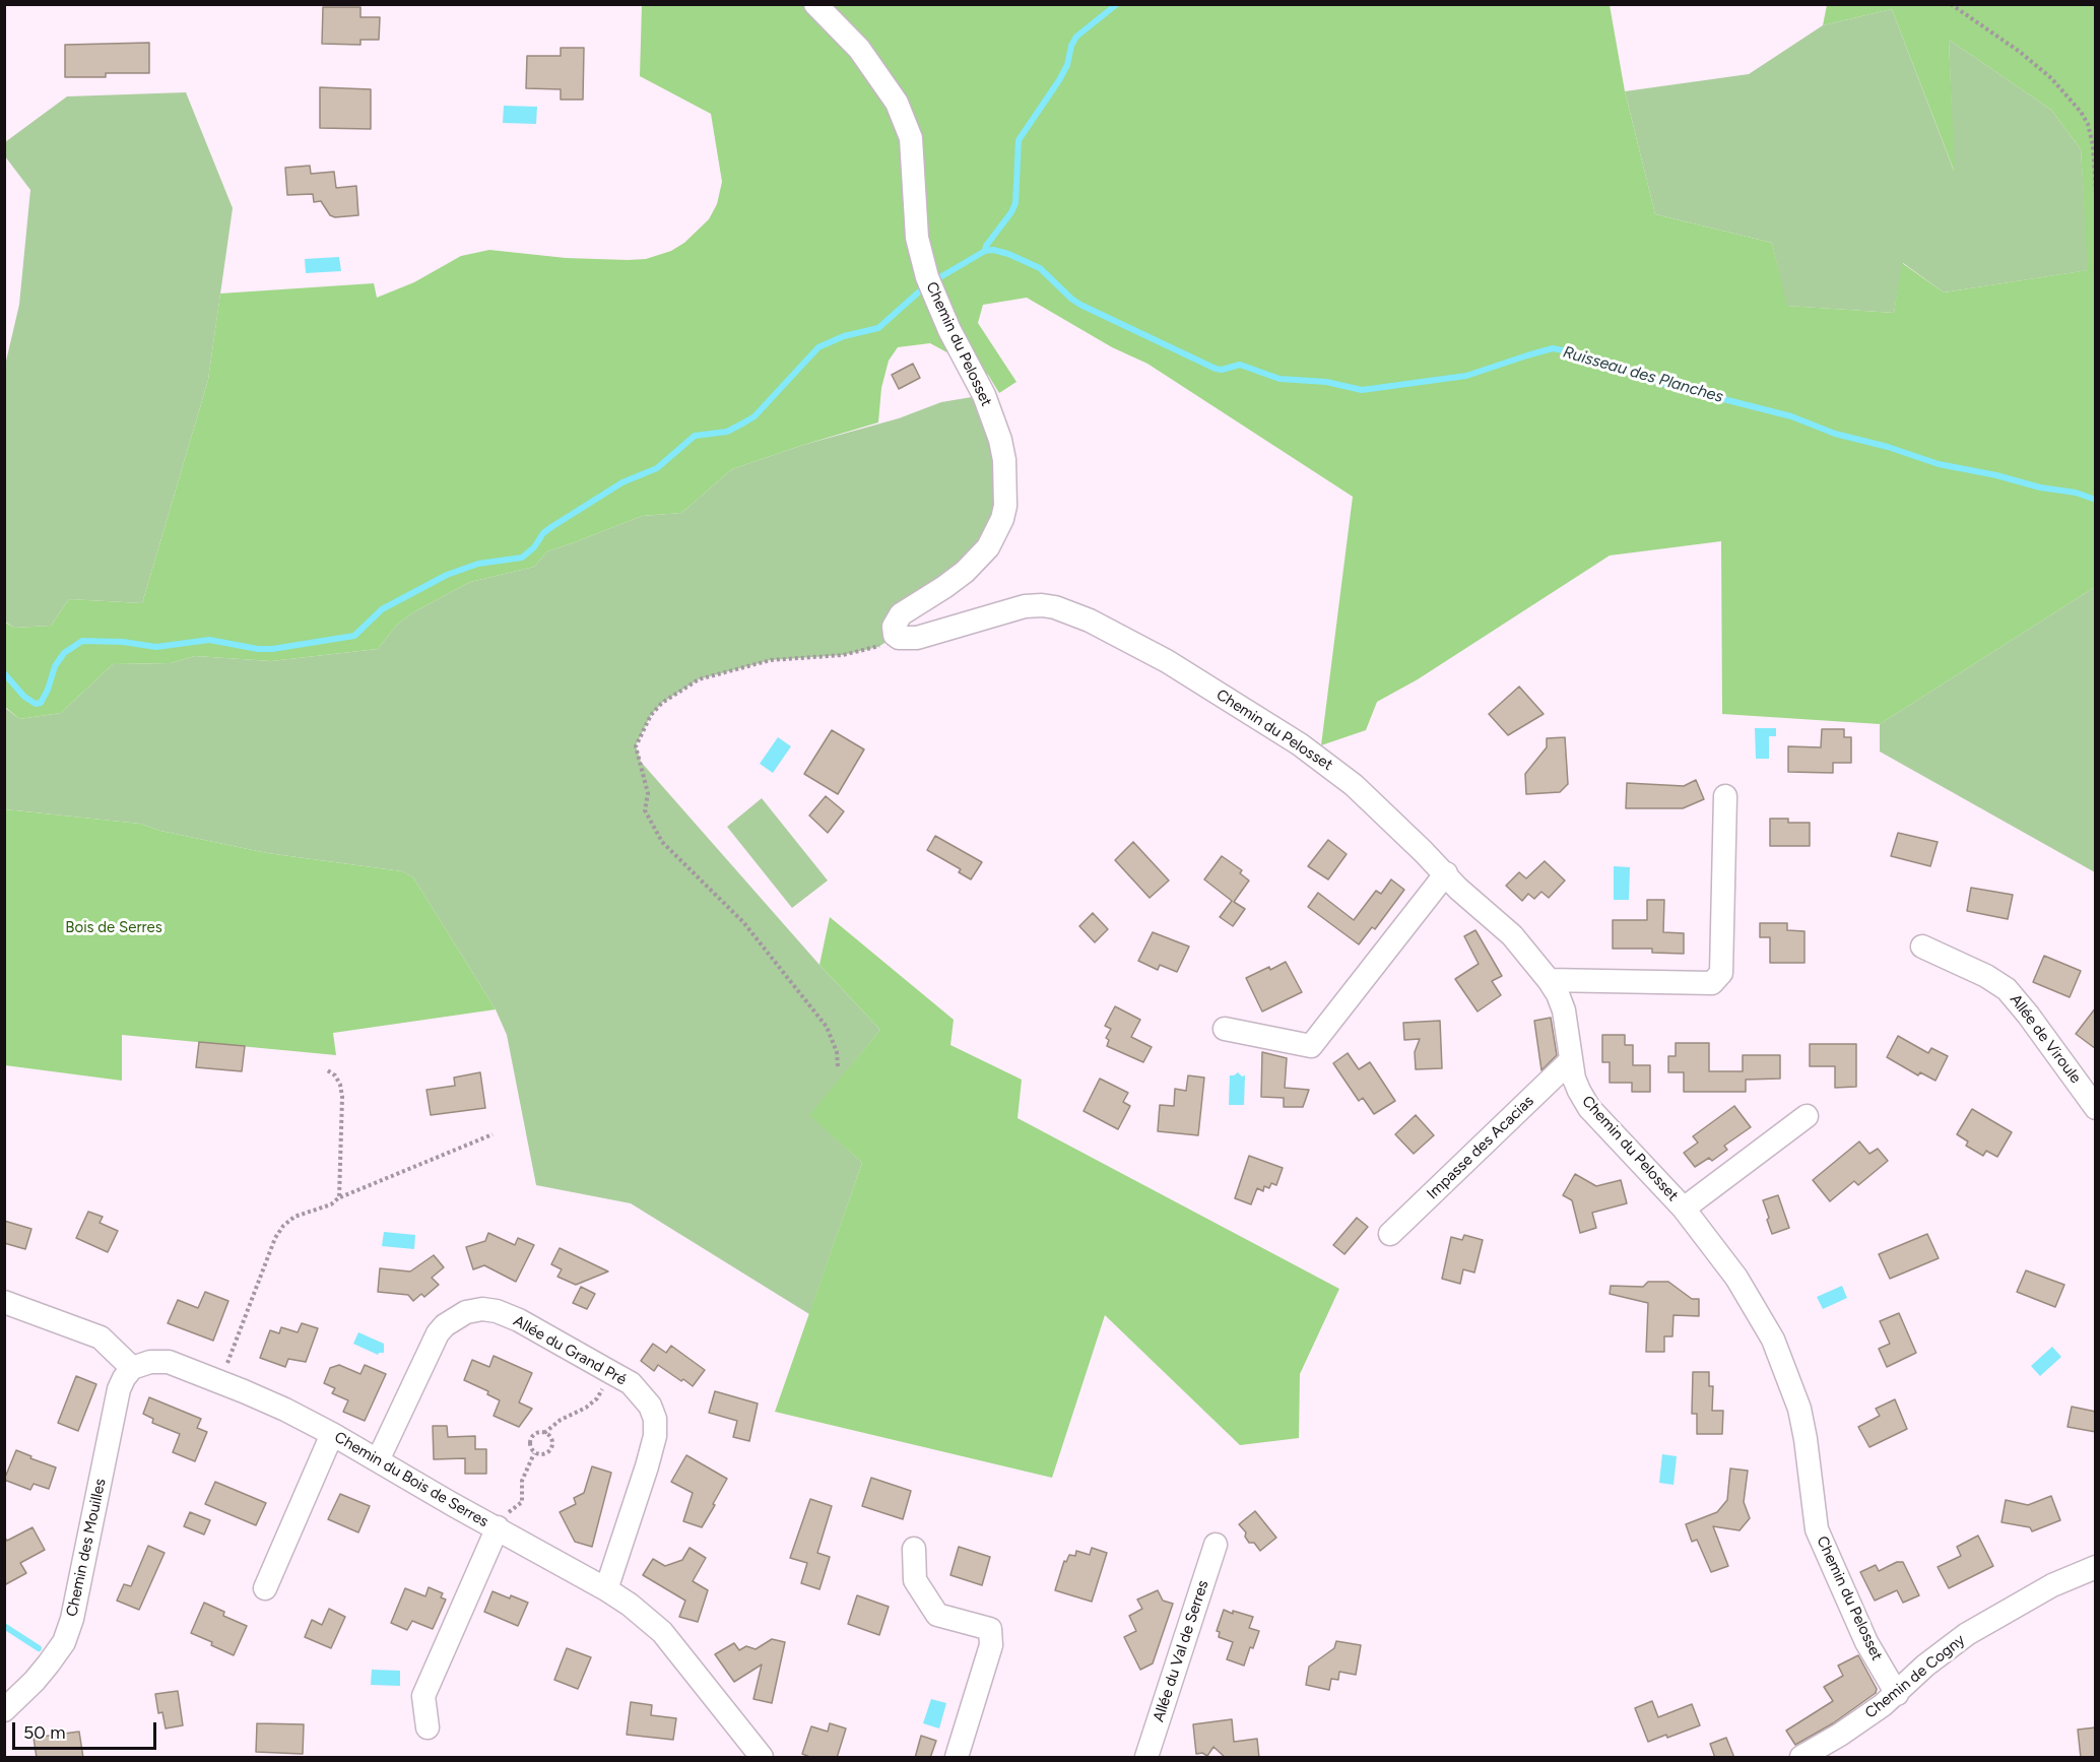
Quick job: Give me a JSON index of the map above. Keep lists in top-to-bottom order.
{
  "streets": {
    "street": [
      "Chemin du Pelosset",
      "Allée de Viroule",
      "Impasse des Acacias",
      "Allée du Grand Pré",
      "Chemin du Bois de Serres",
      "Chemin des Mouilles",
      "Allée du Val de Serres",
      "Chemin de Cogny"
    ]
  },
  "crossings": [
    ["Chemin du Pelosset", "Impasse des Acacias"],
    ["Chemin du Pelosset", "Chemin de Cogny"],
    ["Allée du Grand Pré", "Chemin du Bois de Serres"],
    ["Chemin du Bois de Serres", "Chemin des Mouilles"]
  ],
  "water": ["Ruisseau des Planches"],
  "parks": ["Bois de Serres"],
  "scale_bar": "50 m"
}
